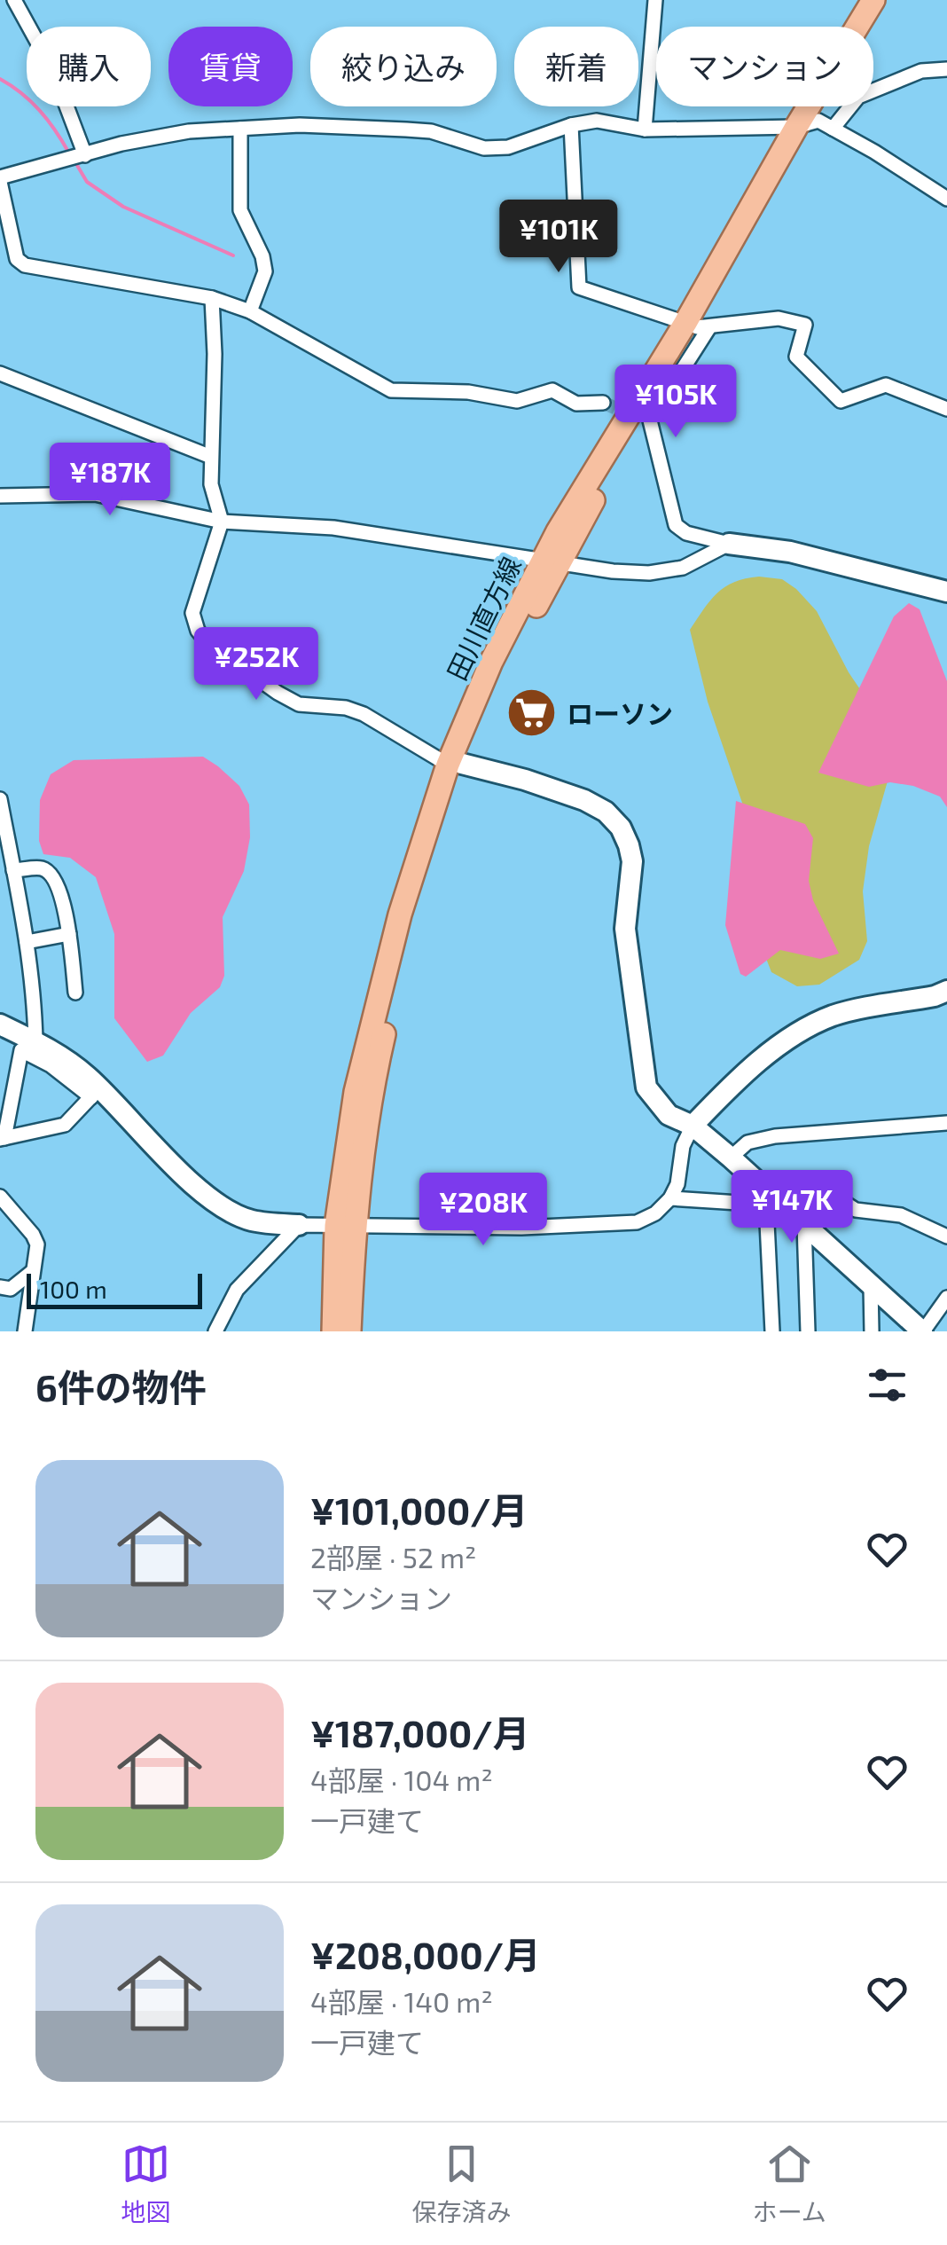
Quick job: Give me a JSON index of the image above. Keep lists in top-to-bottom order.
{
  "streets": {
    "main road": ["田川直方線"]
  },
  "places": {
    "supermarket": ["ローソン"]
  },
  "scale_bar": "100 m",
  "page": {
    "chip": [
      "購入",
      "賃貸",
      "絞り込み",
      "新着",
      "マンション"
    ],
    "price": [
      "¥101K",
      "¥105K",
      "¥187K",
      "¥252K",
      "¥147K",
      "¥208K"
    ],
    "scale": "100 m",
    "heading": "6件の物件",
    "list": [
      {
        "name": "¥101,000/月",
        "note": "2部屋 · 52 m² · マンション"
      },
      {
        "name": "¥187,000/月",
        "note": "4部屋 · 104 m² · 一戸建て"
      },
      {
        "name": "¥208,000/月",
        "note": "4部屋 · 140 m² · 一戸建て"
      }
    ],
    "tabs": ["地図", "保存済み", "ホーム"]
  }
}
